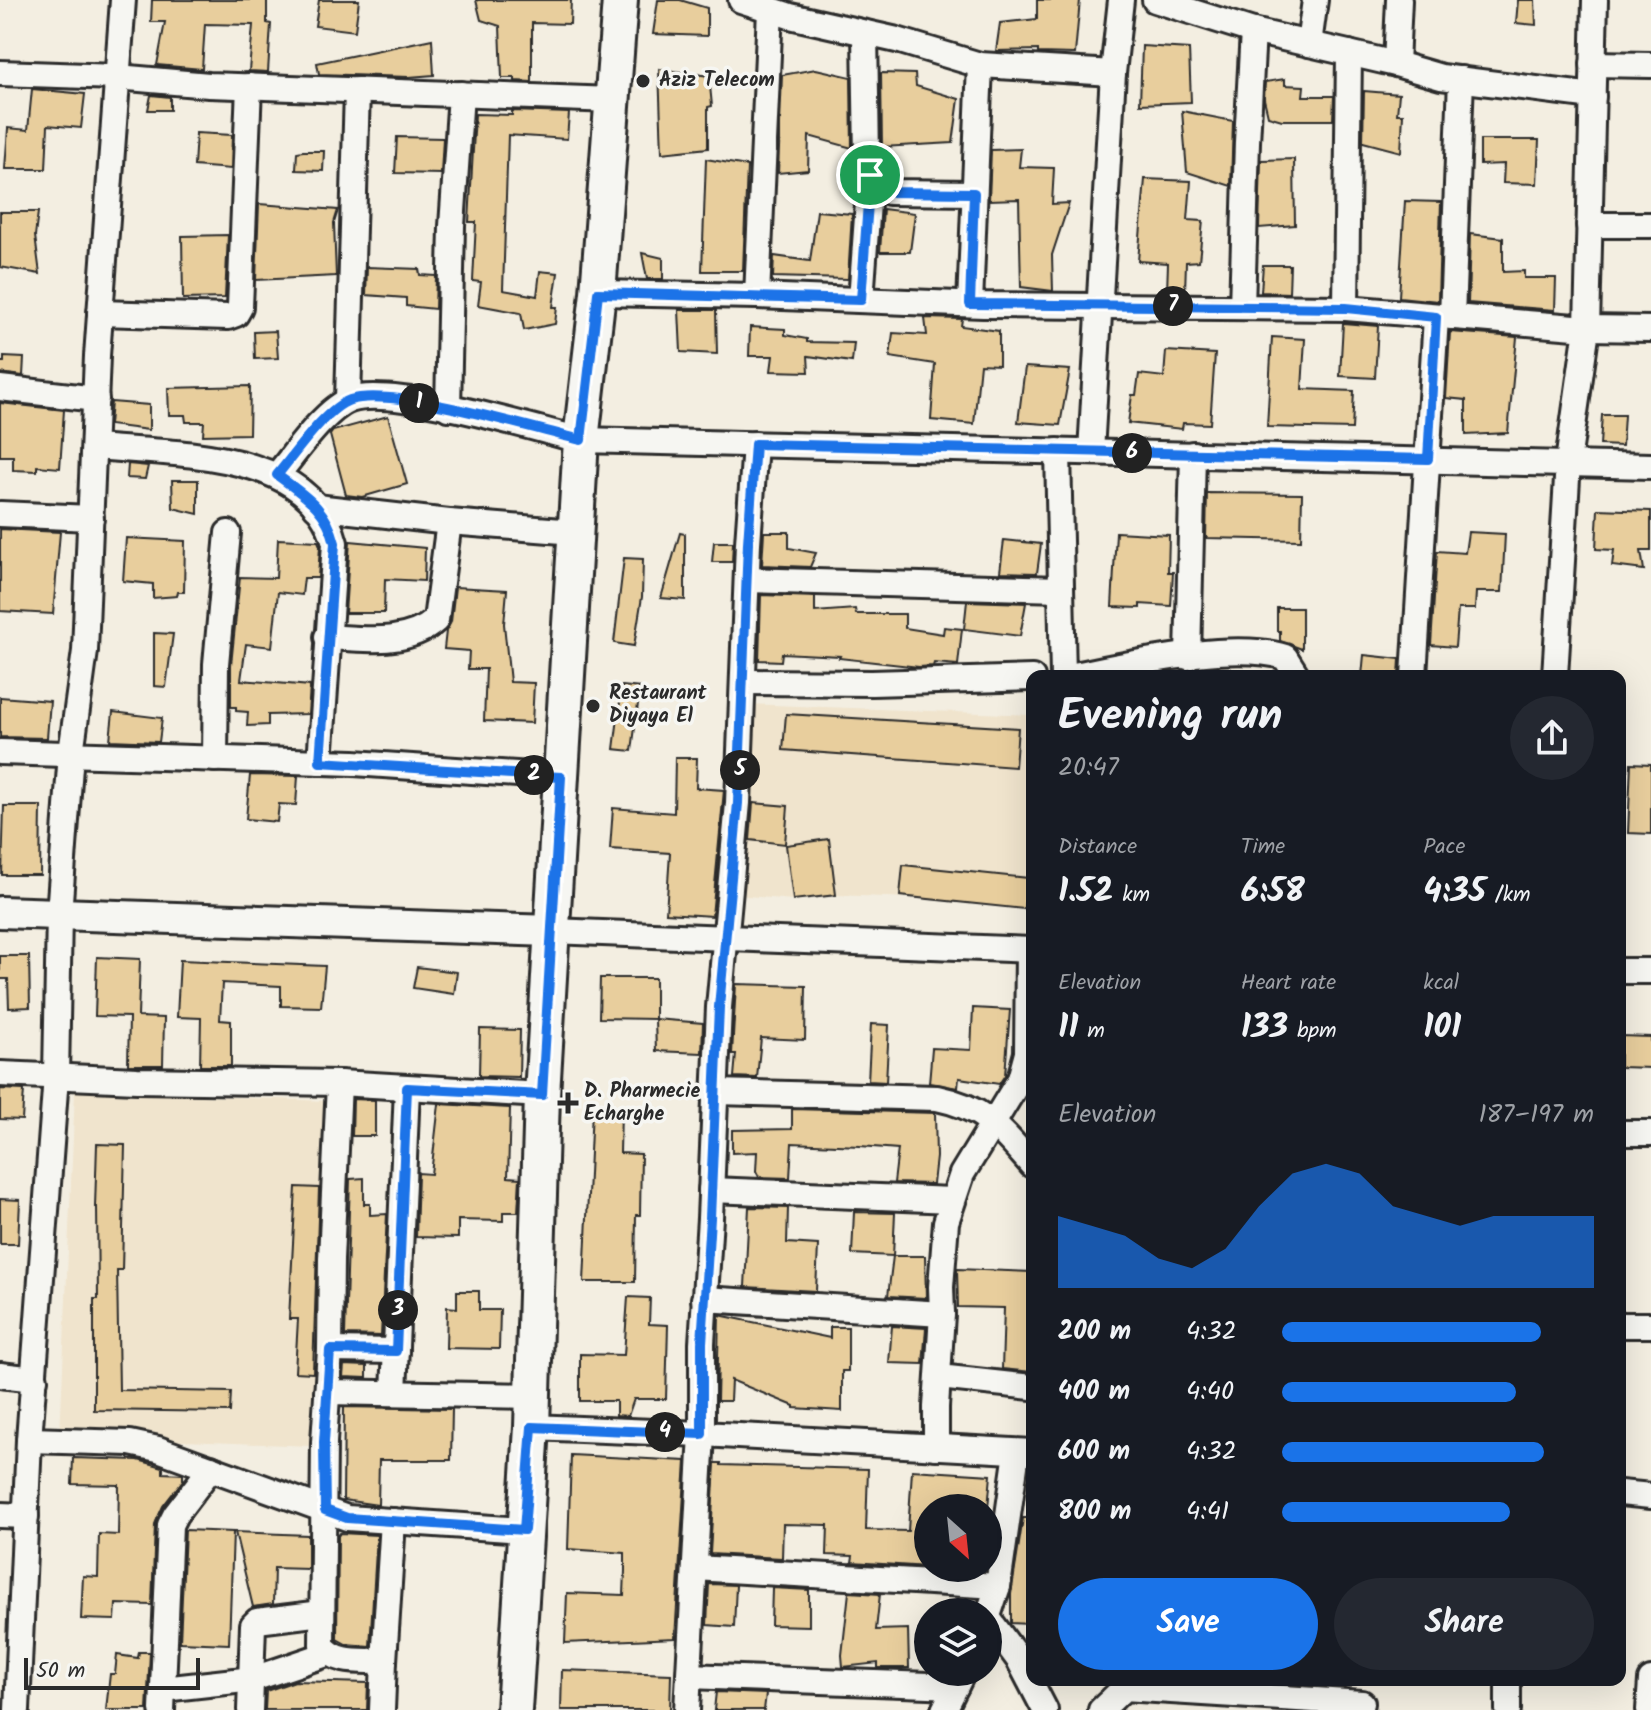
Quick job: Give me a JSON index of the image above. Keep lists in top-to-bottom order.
{
  "places": {
    "other": ["Aziz Telecom", "Restaurant Diyaya El"],
    "health": ["D. Pharmecie Echarghe"]
  },
  "scale_bar": "50 m",
  "north": "bottom right",
  "page": {
    "pins": [
      "7",
      "1",
      "6",
      "5",
      "2",
      "3",
      "4"
    ],
    "heading": ["Evening run", "20:47"],
    "stats": [
      ["Distance", "1.52 km"],
      ["Time", "6:58"],
      ["Pace", "4:35 /km"],
      ["Elevation", "11 m"],
      ["Heart rate", "133 bpm"],
      ["kcal", "101"]
    ],
    "chart": ["Elevation", "187–197 m"],
    "list": [
      {
        "name": "200 m",
        "note": "4:32"
      },
      {
        "name": "400 m",
        "note": "4:40"
      },
      {
        "name": "600 m",
        "note": "4:32"
      },
      {
        "name": "800 m",
        "note": "4:41"
      }
    ],
    "buttons": ["Save", "Share"],
    "scale": "50 m"
  }
}
